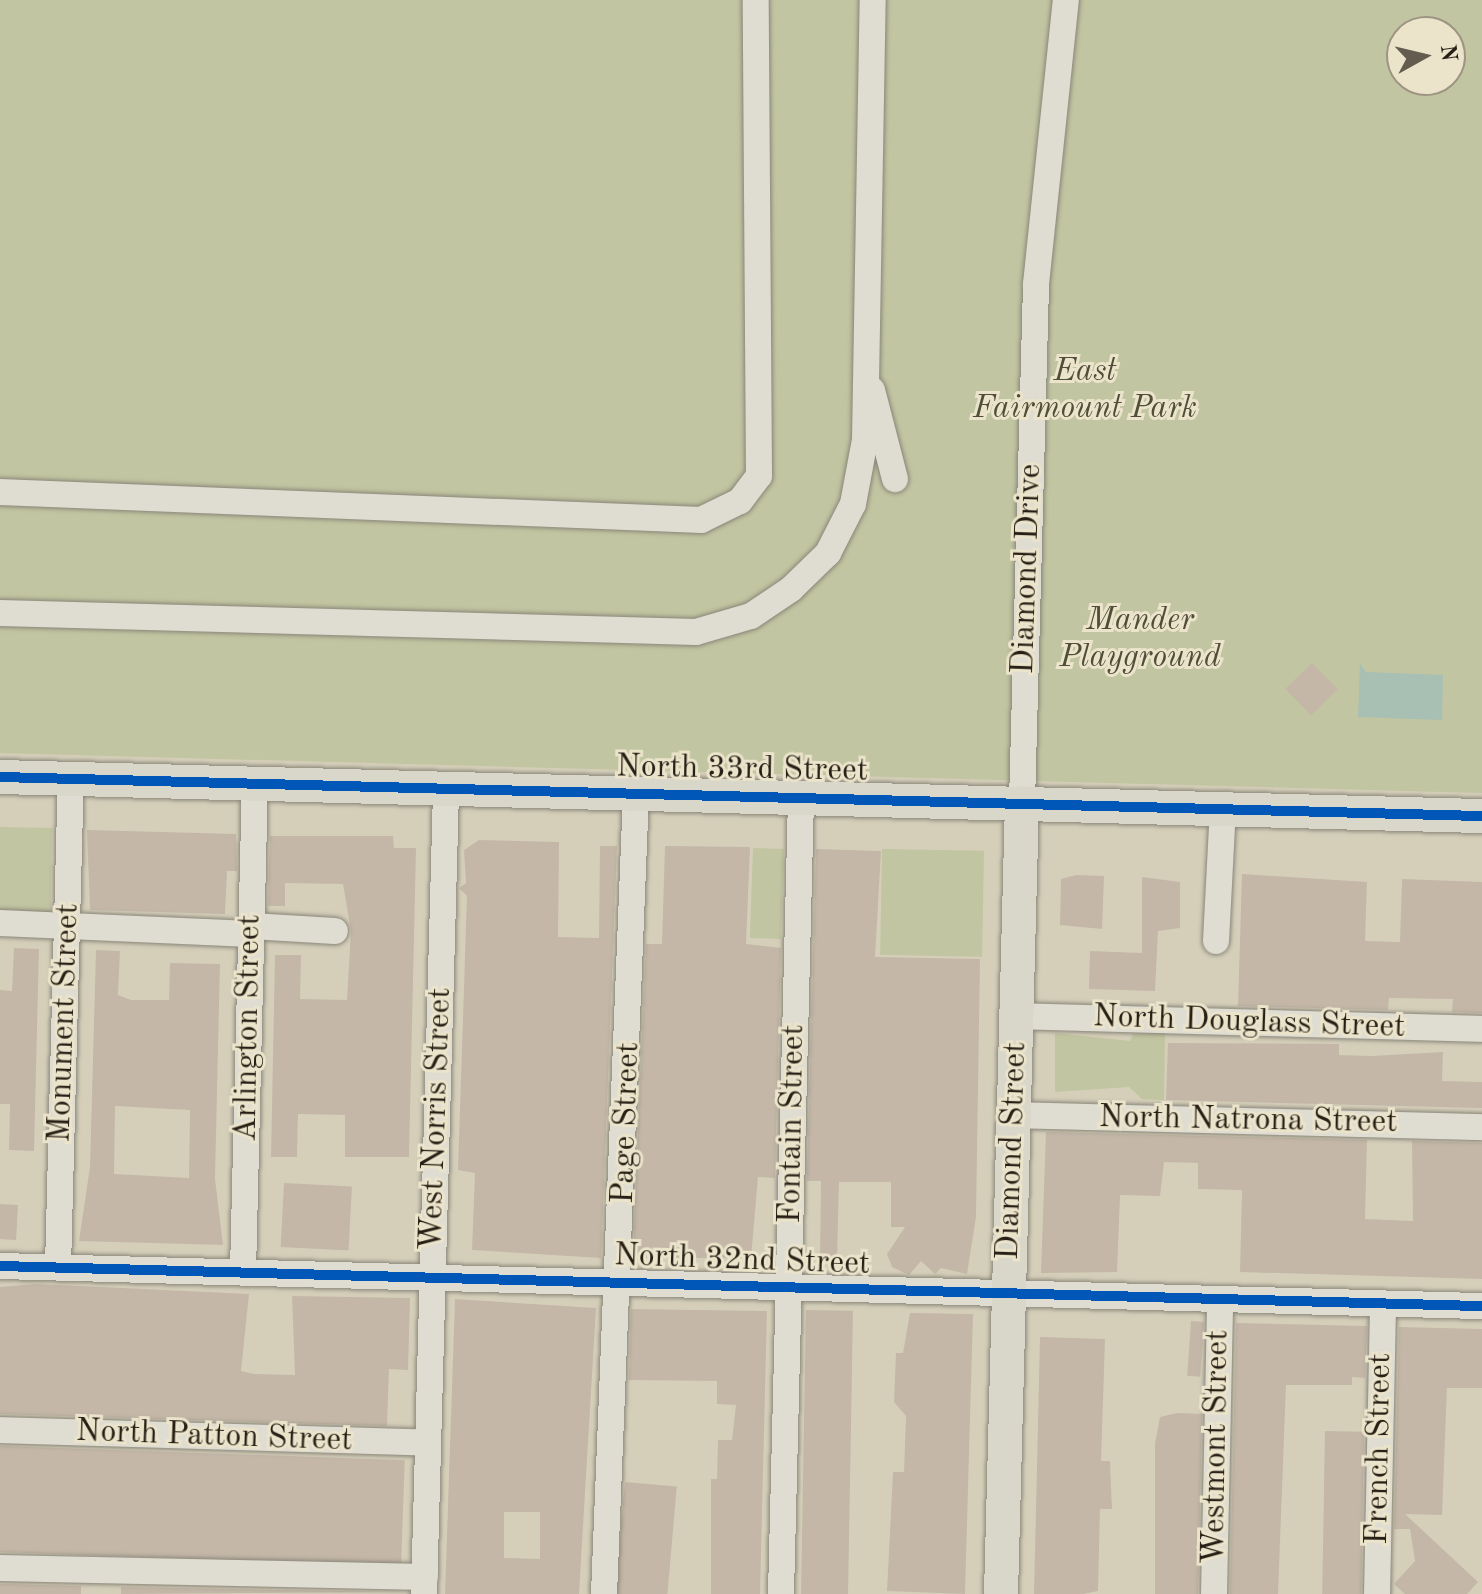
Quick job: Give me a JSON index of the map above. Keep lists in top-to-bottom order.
{
  "streets": {
    "main road": ["North 33rd Street", "Diamond Street"],
    "street": [
      "Diamond Drive",
      "Monument Street",
      "North Douglass Street",
      "Arlington Street",
      "West Norris Street",
      "North Natrona Street",
      "Page Street",
      "Fontain Street",
      "North 32nd Street",
      "North Patton Street",
      "Westmont Street",
      "French Street"
    ]
  },
  "crossings": [
    ["Diamond Drive", "North 33rd Street"],
    ["Diamond Drive", "Diamond Street"],
    ["North 33rd Street", "Monument Street"],
    ["North 33rd Street", "Arlington Street"],
    ["North 33rd Street", "West Norris Street"],
    ["North 33rd Street", "Page Street"],
    ["North 33rd Street", "Fontain Street"],
    ["North 33rd Street", "Diamond Street"],
    ["Monument Street", "North 32nd Street"],
    ["North Douglass Street", "Diamond Street"],
    ["Arlington Street", "North 32nd Street"],
    ["West Norris Street", "North 32nd Street"],
    ["West Norris Street", "North Patton Street"],
    ["North Natrona Street", "Diamond Street"],
    ["Page Street", "North 32nd Street"],
    ["Fontain Street", "North 32nd Street"],
    ["Diamond Street", "North 32nd Street"],
    ["North 32nd Street", "Westmont Street"],
    ["North 32nd Street", "French Street"]
  ],
  "parks": ["East Fairmount Park", "Mander Playground"],
  "north": "right"
}
